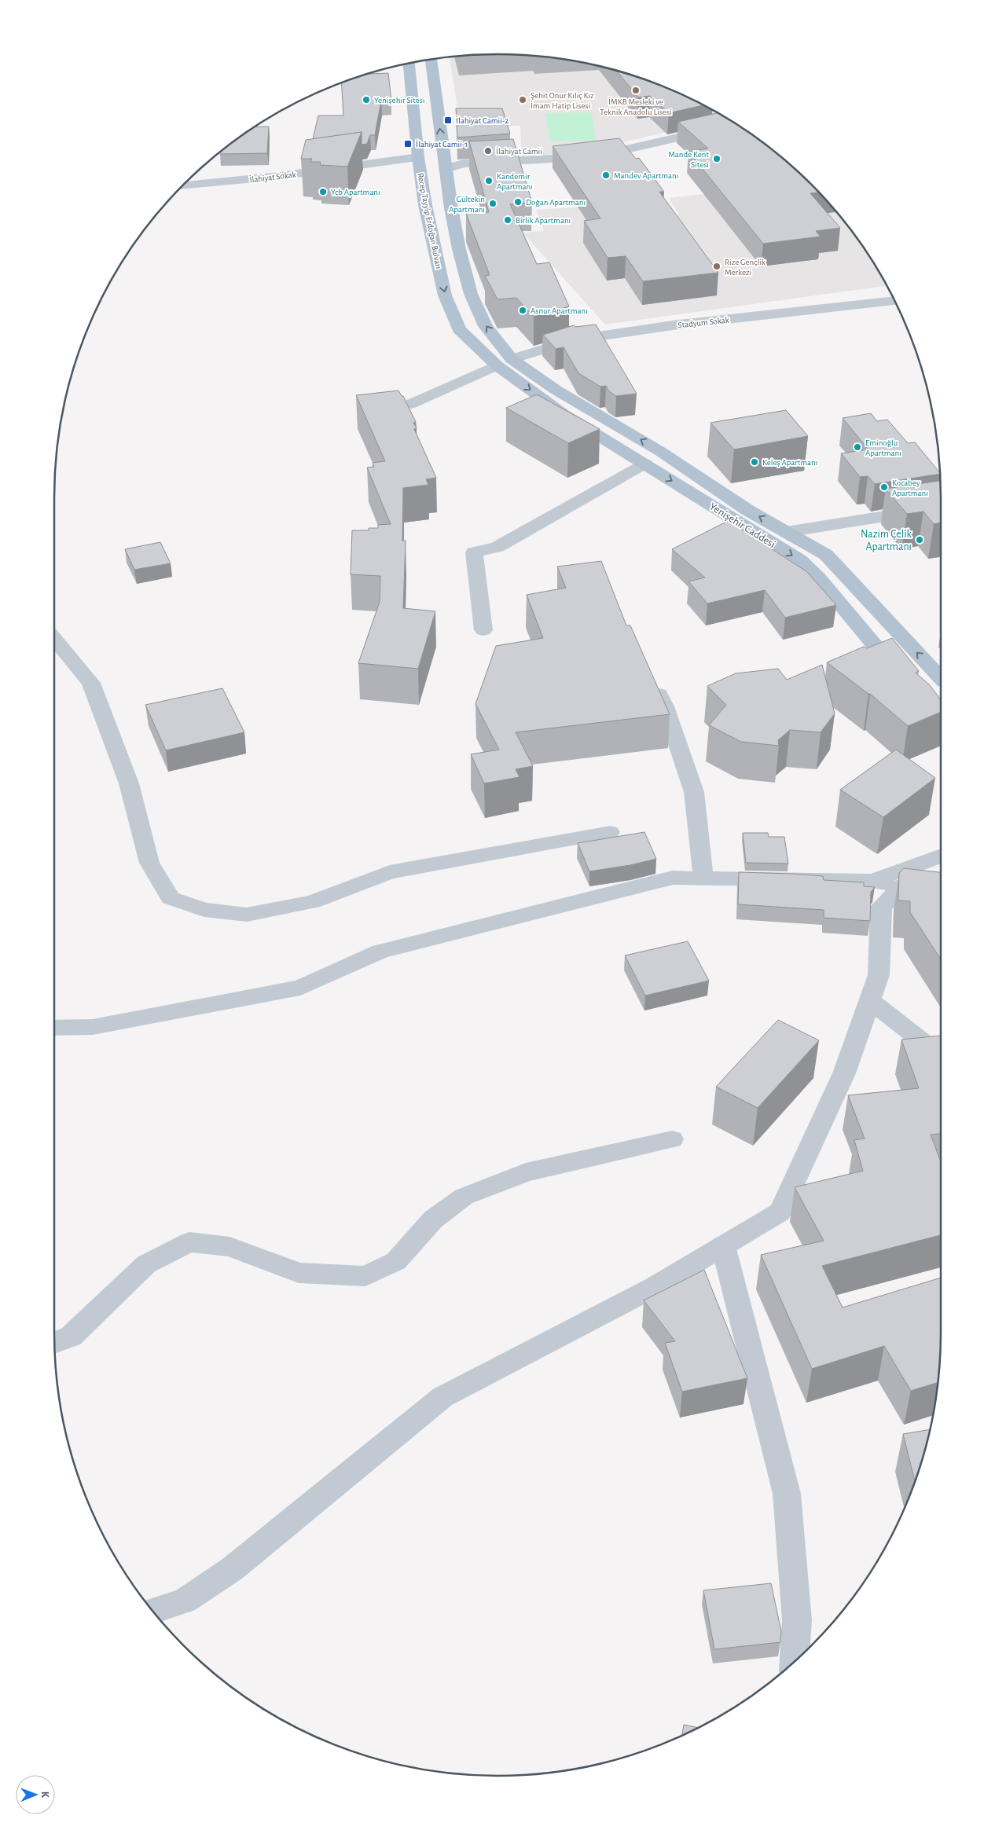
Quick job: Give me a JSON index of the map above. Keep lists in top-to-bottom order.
{
  "streets": {
    "main road": ["Recep Tayyip Erdoğan Bulvarı", "Yenişehir Caddesi"],
    "street": ["İlahiyat Sokak", "Stadyum Sokak"]
  },
  "crossings": [
    ["İlahiyat Sokak", "Recep Tayyip Erdoğan Bulvarı"],
    ["Recep Tayyip Erdoğan Bulvarı", "Stadyum Sokak"],
    ["Recep Tayyip Erdoğan Bulvarı", "Yenişehir Caddesi"],
    ["Stadyum Sokak", "Yenişehir Caddesi"]
  ],
  "places": {
    "other": [
      "İMKB Mesleki ve Teknik Anadolu Lisesi",
      "Yenişehir Sitesi",
      "Şehit Onur Kılıç Kız İmam Hatip Lisesi",
      "İlahiyat Camii",
      "Mande Kent Sitesi",
      "Mandev Apartmanı",
      "Kandemir Apartmanı",
      "Ycb Apartmanı",
      "Doğan Apartmanı",
      "Gültekin Apartmanı",
      "Birlik Apartmanı",
      "Rize Gençlik Merkezi",
      "Asnur Apartmanı",
      "Eminoğlu Apartmanı",
      "Keleş Apartmanı",
      "Kocabey Apartmanı",
      "Nazim Çelik Apartmanı"
    ],
    "transit": ["İlahiyat Camii-2", "İlahiyat Camii-1"]
  },
  "north": "right"
}
